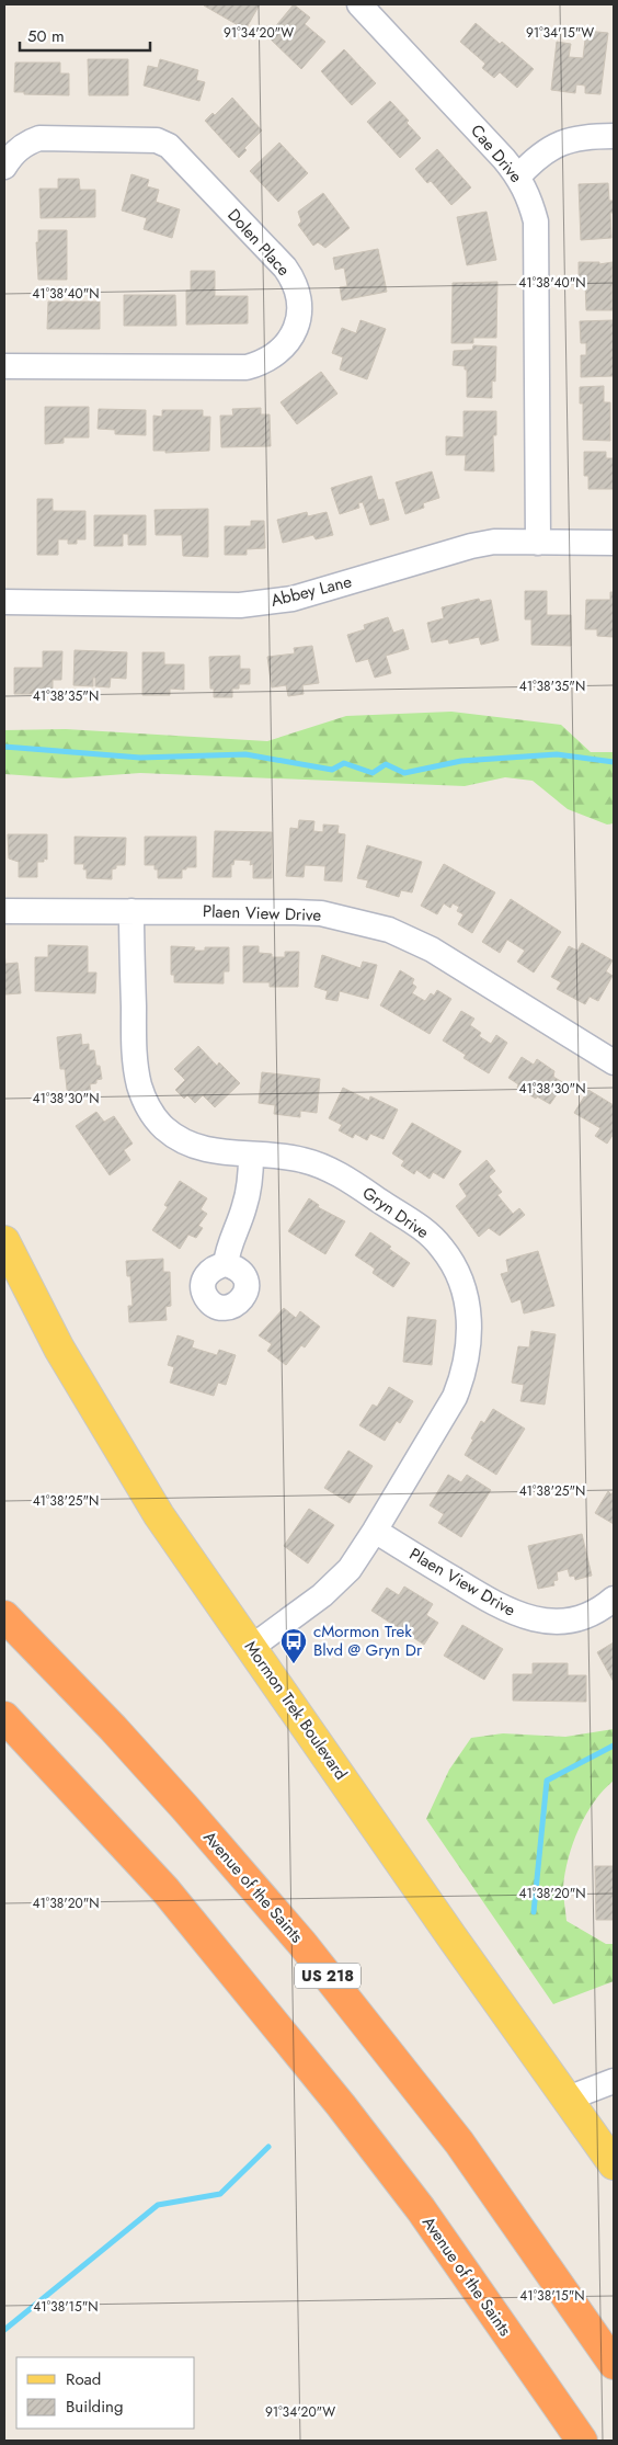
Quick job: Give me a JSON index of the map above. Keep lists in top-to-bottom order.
{
  "streets": {
    "highway": ["Avenue of the Saints", "US 218"],
    "main road": ["Mormon Trek Boulevard"],
    "street": [
      "Cae Drive",
      "Dolen Place",
      "Abbey Lane",
      "Plaen View Drive",
      "Gryn Drive"
    ]
  },
  "crossings": [
    ["Cae Drive", "Abbey Lane"],
    ["Plaen View Drive", "Gryn Drive"],
    ["Gryn Drive", "Mormon Trek Boulevard"]
  ],
  "places": {
    "bus stop": ["cMormon Trek Blvd @ Gryn Dr"]
  },
  "legend": ["Road", "Building"],
  "scale_bar": "50 m",
  "coordinates": [
    "91°34'20\"W",
    "91°34'15\"W",
    "41°38'40\"N",
    "41°38'35\"N",
    "41°38'30\"N",
    "41°38'25\"N",
    "41°38'20\"N",
    "41°38'15\"N"
  ]
}
